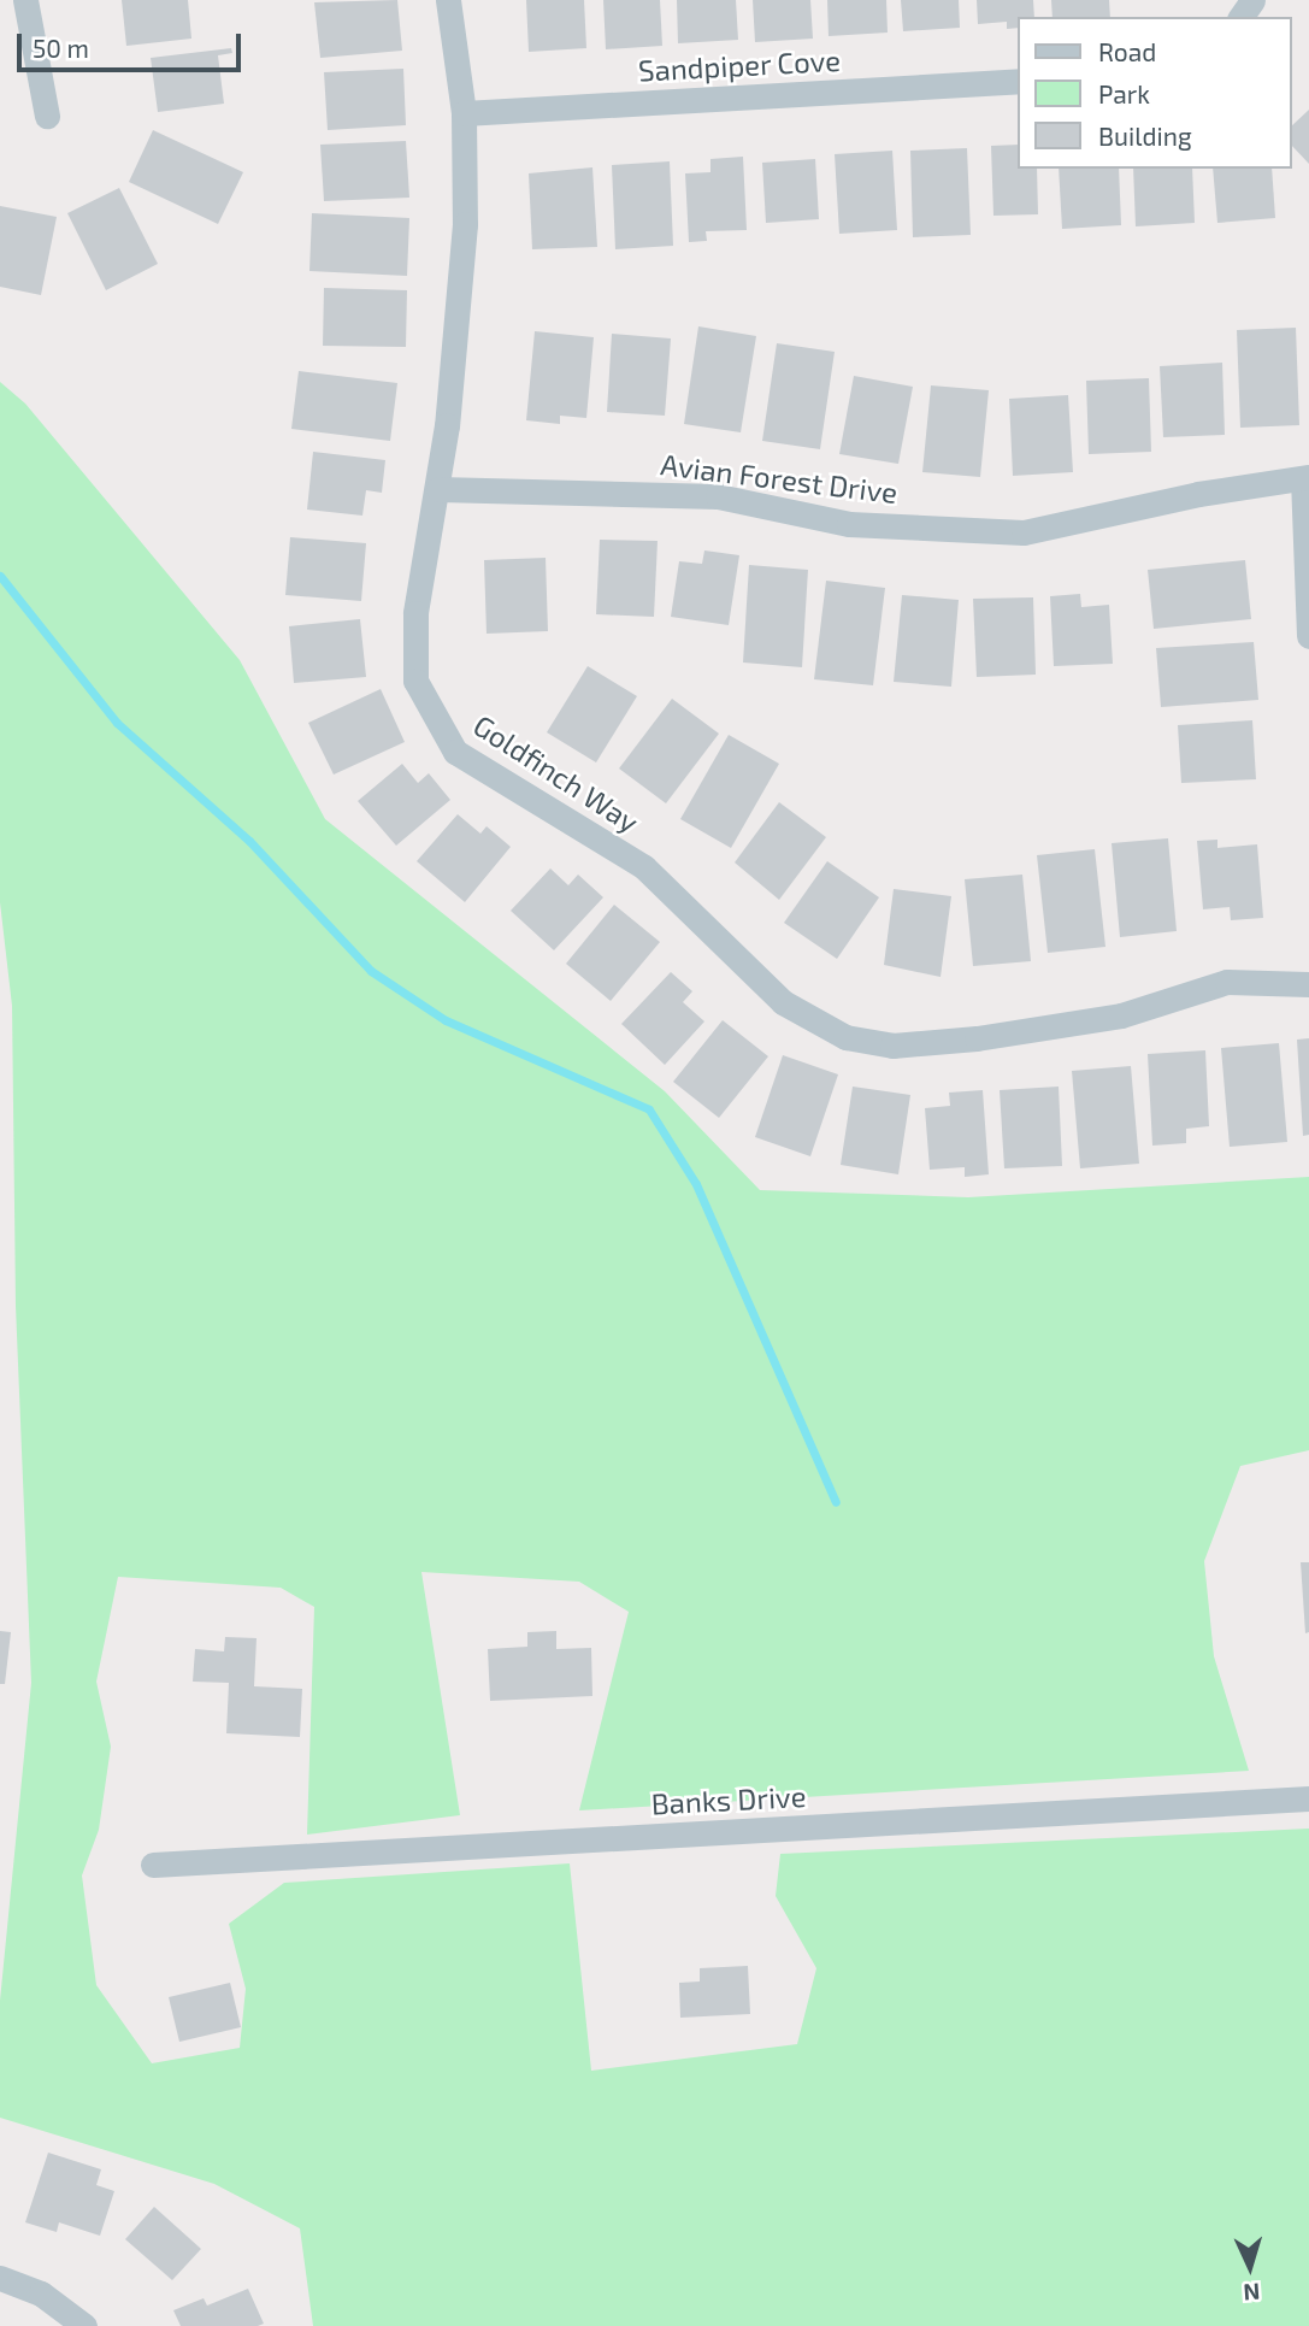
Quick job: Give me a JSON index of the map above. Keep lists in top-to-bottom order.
{
  "streets": {
    "street": [
      "Sandpiper Cove",
      "Avian Forest Drive",
      "Goldfinch Way",
      "Banks Drive"
    ]
  },
  "crossings": [
    ["Sandpiper Cove", "Goldfinch Way"],
    ["Avian Forest Drive", "Goldfinch Way"]
  ],
  "legend": ["Road", "Park", "Building"],
  "scale_bar": "50 m",
  "north": "bottom"
}
